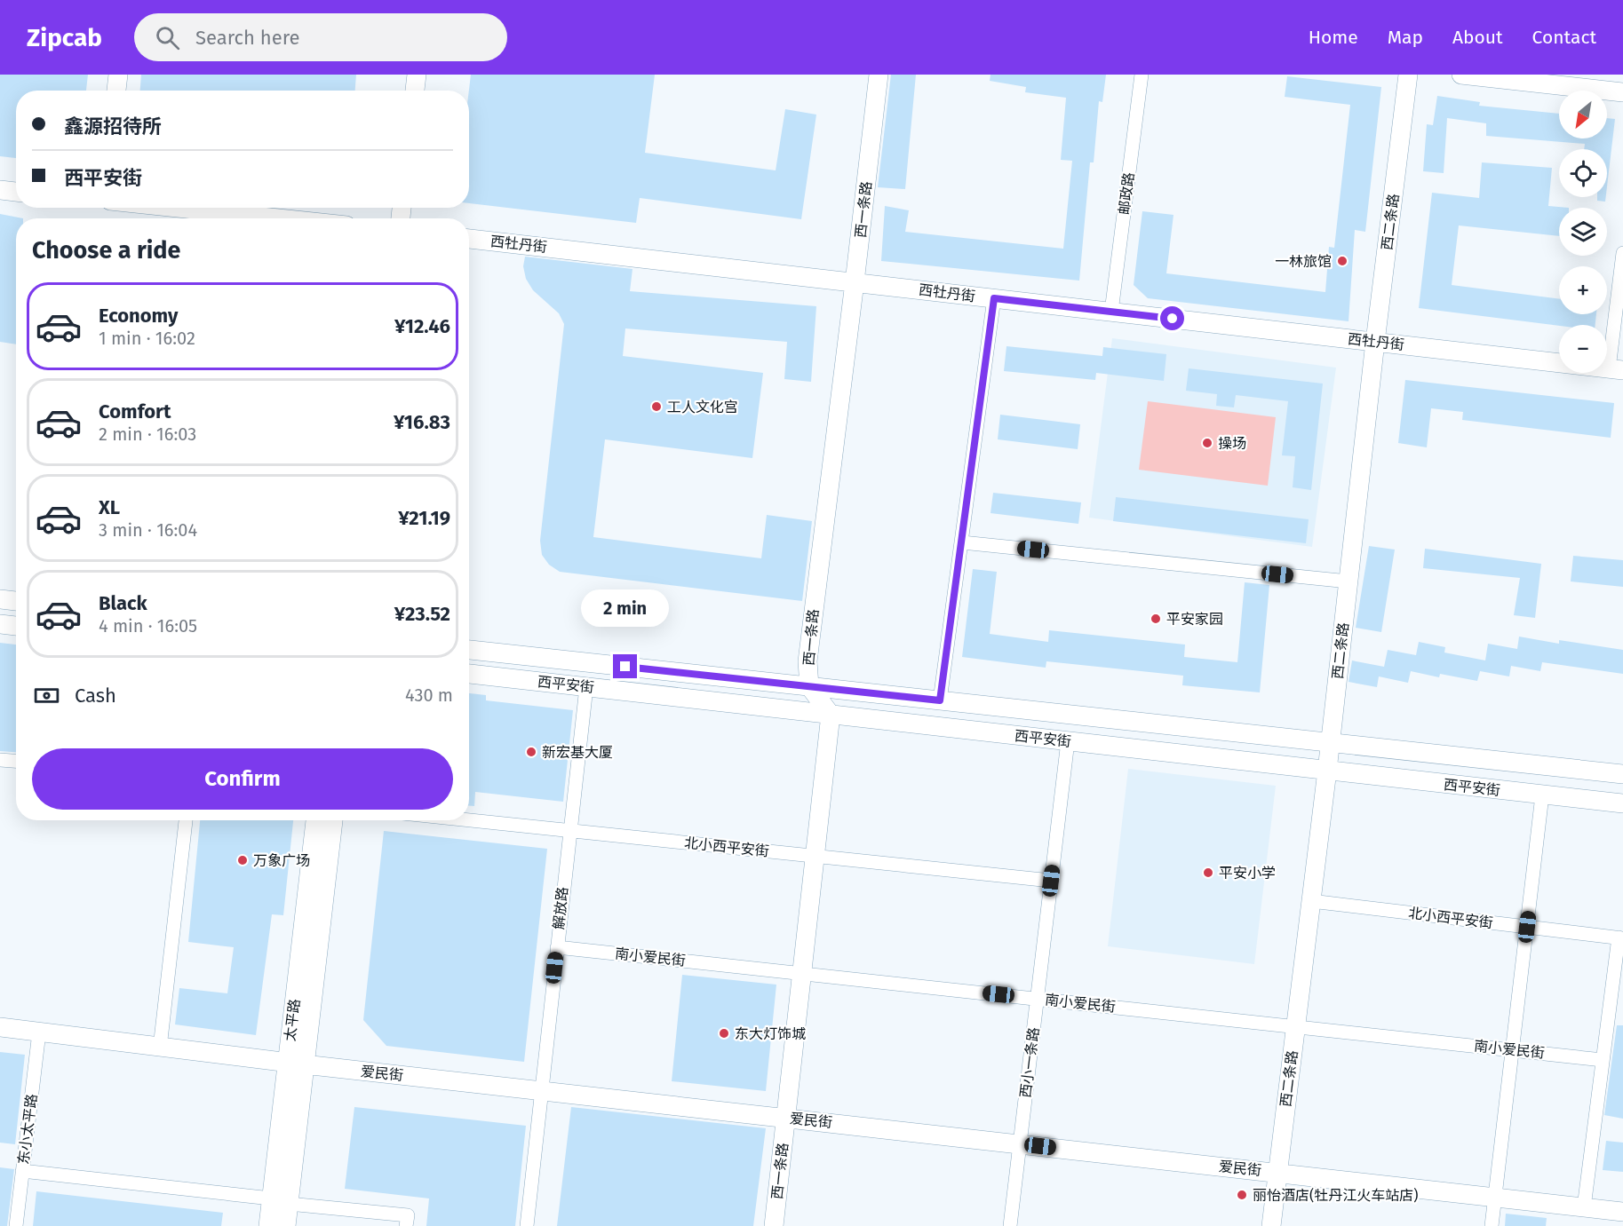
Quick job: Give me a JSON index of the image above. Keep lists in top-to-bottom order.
{
  "streets": {
    "main road": [
      "西一条路",
      "西二条路",
      "西牡丹街",
      "西平安街",
      "太平路",
      "爱民街"
    ],
    "street": [
      "邮政路",
      "北小西平安街",
      "解放路",
      "南小爱民街",
      "西小一条路",
      "东小太平路"
    ]
  },
  "crossings": [
    ["邮政路", "西牡丹街"],
    ["西一条路", "西牡丹街"],
    ["西一条路", "西平安街"],
    ["西一条路", "北小西平安街"],
    ["西一条路", "南小爱民街"],
    ["西一条路", "爱民街"],
    ["西二条路", "西牡丹街"],
    ["西二条路", "西平安街"],
    ["西二条路", "北小西平安街"],
    ["西二条路", "南小爱民街"],
    ["西二条路", "爱民街"],
    ["西平安街", "解放路"],
    ["西平安街", "西小一条路"],
    ["北小西平安街", "解放路"],
    ["北小西平安街", "西小一条路"],
    ["解放路", "南小爱民街"],
    ["解放路", "爱民街"],
    ["南小爱民街", "西小一条路"],
    ["太平路", "爱民街"],
    ["西小一条路", "爱民街"],
    ["爱民街", "东小太平路"]
  ],
  "places": [
    "一林旅馆",
    "工人文化宫",
    "操场",
    "平安家园",
    "新宏基大厦",
    "万象广场",
    "平安小学",
    "东大灯饰城",
    "丽怡酒店(牡丹江火车站店)"
  ],
  "north": "bottom left",
  "page": {
    "header": "Zipcab",
    "search": "Search here",
    "nav": [
      "Home",
      "Map",
      "About",
      "Contact"
    ],
    "map_buttons": ["+", "−"],
    "banner": ["鑫源招待所", "西平安街"],
    "heading": "Choose a ride",
    "list": [
      {
        "name": "Economy",
        "note": "1 min · 16:02",
        "value": "¥12.46"
      },
      {
        "name": "Comfort",
        "note": "2 min · 16:03",
        "value": "¥16.83"
      },
      {
        "name": "XL",
        "note": "3 min · 16:04",
        "value": "¥21.19"
      },
      {
        "name": "Black",
        "note": "4 min · 16:05",
        "value": "¥23.52"
      }
    ],
    "bubble": "2 min",
    "pay": ["Cash", "430 m"],
    "buttons": "Confirm"
  }
}
